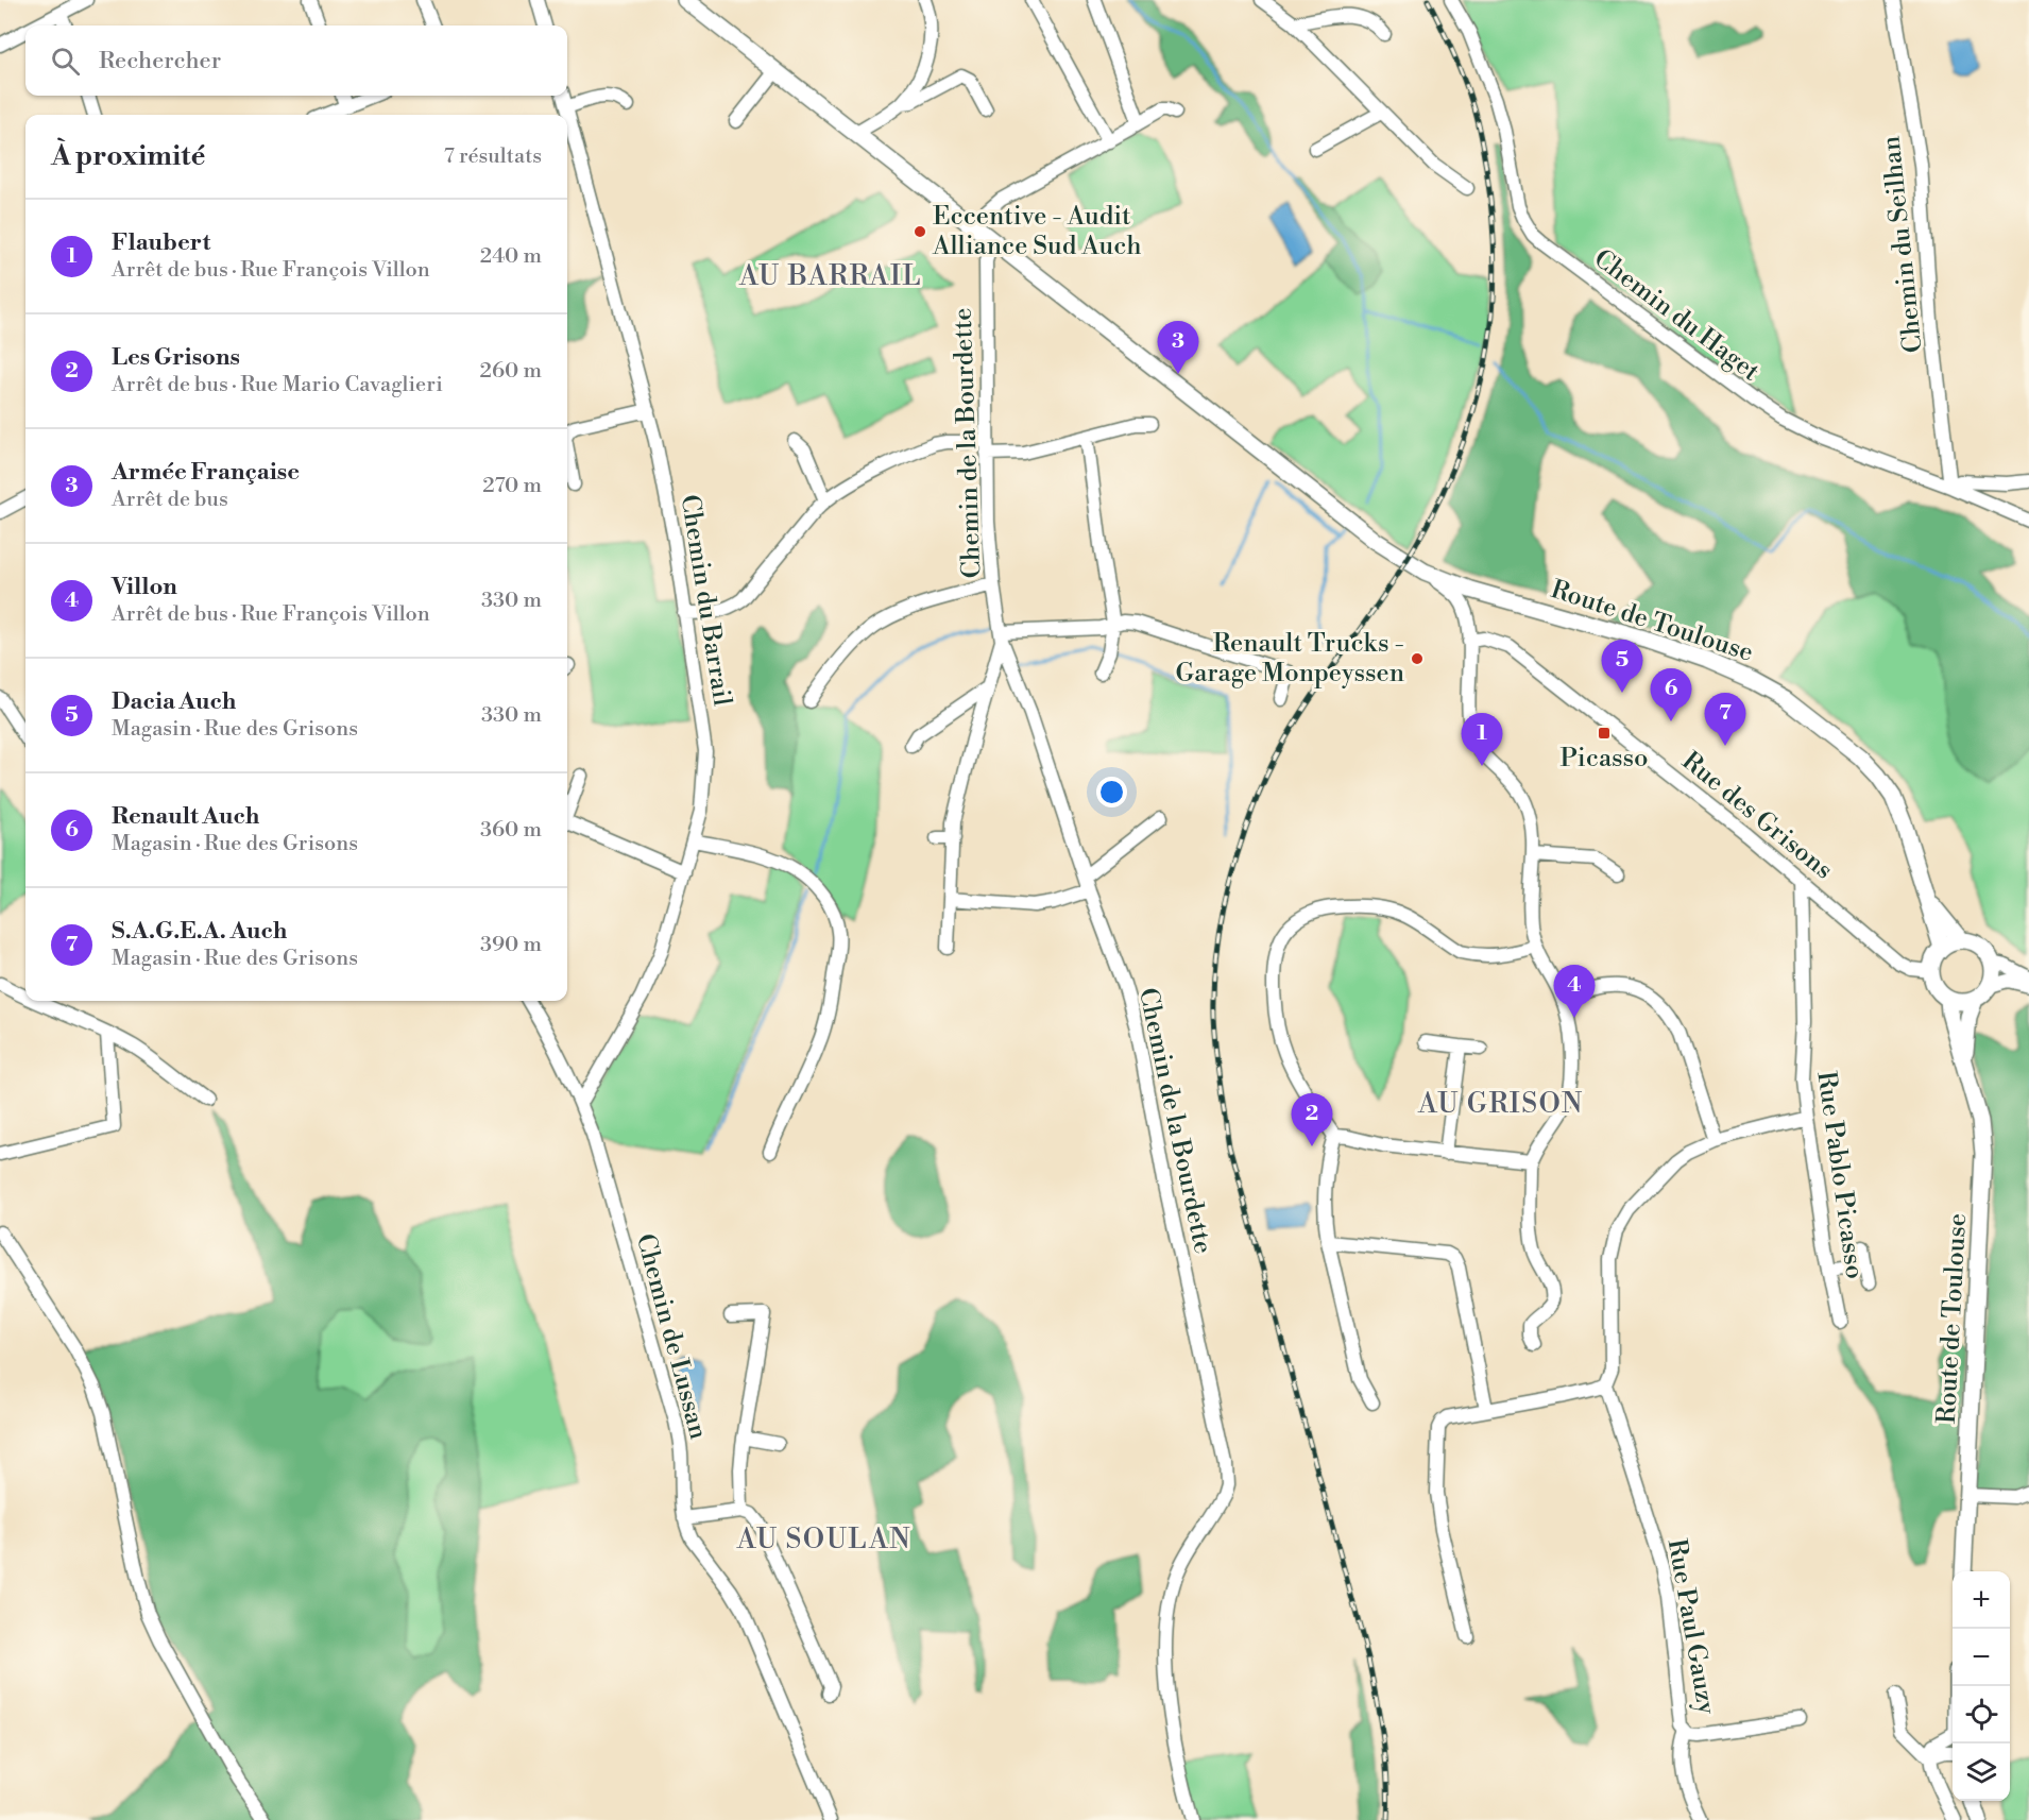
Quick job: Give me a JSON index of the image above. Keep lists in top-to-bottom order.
{
  "streets": {
    "main road": ["Route de Toulouse"],
    "street": [
      "Chemin du Seilhan",
      "Chemin du Haget",
      "Chemin de la Bourdette",
      "Chemin du Barrail",
      "Rue des Grisons",
      "Rue Pablo Picasso",
      "Chemin de Lussan",
      "Rue Paul Gauzy"
    ]
  },
  "crossings": [
    ["Chemin du Seilhan", "Chemin du Haget"],
    ["Chemin de la Bourdette", "Route de Toulouse"],
    ["Chemin du Barrail", "Chemin de Lussan"],
    ["Route de Toulouse", "Rue des Grisons"],
    ["Rue des Grisons", "Rue Pablo Picasso"]
  ],
  "districts": ["AU BARRAIL", "AU GRISON", "AU SOULAN"],
  "places": {
    "other": ["Eccentive - Audit Alliance Sud Auch", "Renault Trucks - Garage Monpeyssen"],
    "transit": ["Picasso"]
  },
  "page": {
    "search": "Rechercher",
    "heading": ["À proximité", "7 résultats"],
    "list": [
      {
        "mark": "1",
        "name": "Flaubert",
        "note": "Arrêt de bus · Rue François Villon",
        "value": "240 m"
      },
      {
        "mark": "2",
        "name": "Les Grisons",
        "note": "Arrêt de bus · Rue Mario Cavaglieri",
        "value": "260 m"
      },
      {
        "mark": "3",
        "name": "Armée Française",
        "note": "Arrêt de bus",
        "value": "270 m"
      },
      {
        "mark": "4",
        "name": "Villon",
        "note": "Arrêt de bus · Rue François Villon",
        "value": "330 m"
      },
      {
        "mark": "5",
        "name": "Dacia Auch",
        "note": "Magasin · Rue des Grisons",
        "value": "330 m"
      },
      {
        "mark": "6",
        "name": "Renault Auch",
        "note": "Magasin · Rue des Grisons",
        "value": "360 m"
      },
      {
        "mark": "7",
        "name": "S.A.G.E.A. Auch",
        "note": "Magasin · Rue des Grisons",
        "value": "390 m"
      }
    ],
    "pins": [
      "3",
      "5",
      "6",
      "7",
      "1",
      "4",
      "2"
    ],
    "map_buttons": ["+", "−"]
  }
}
